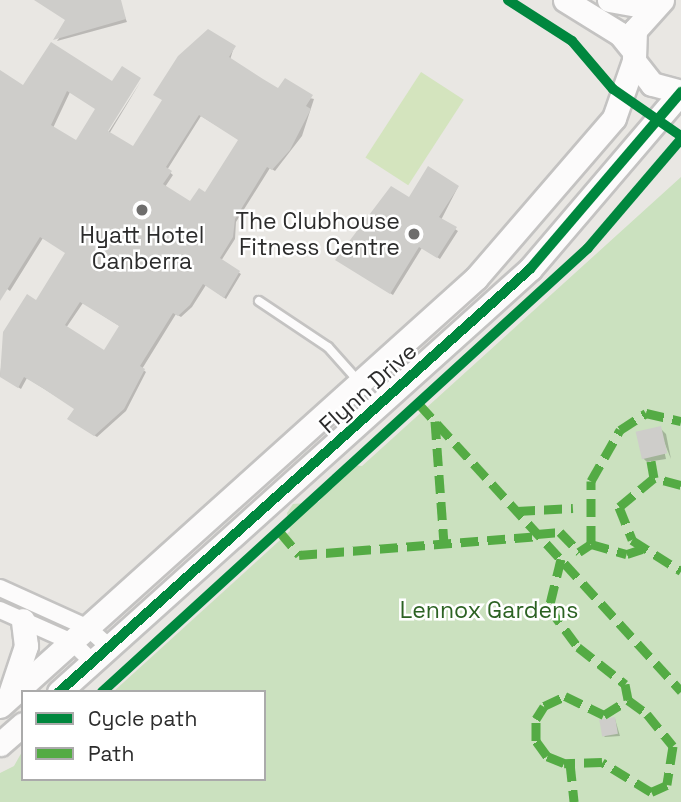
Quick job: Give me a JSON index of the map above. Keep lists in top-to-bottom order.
{
  "streets": {
    "main road": ["Flynn Drive"]
  },
  "parks": ["Lennox Gardens"],
  "places": ["Hyatt Hotel Canberra", "The Clubhouse Fitness Centre"],
  "legend": ["Cycle path", "Path"]
}
